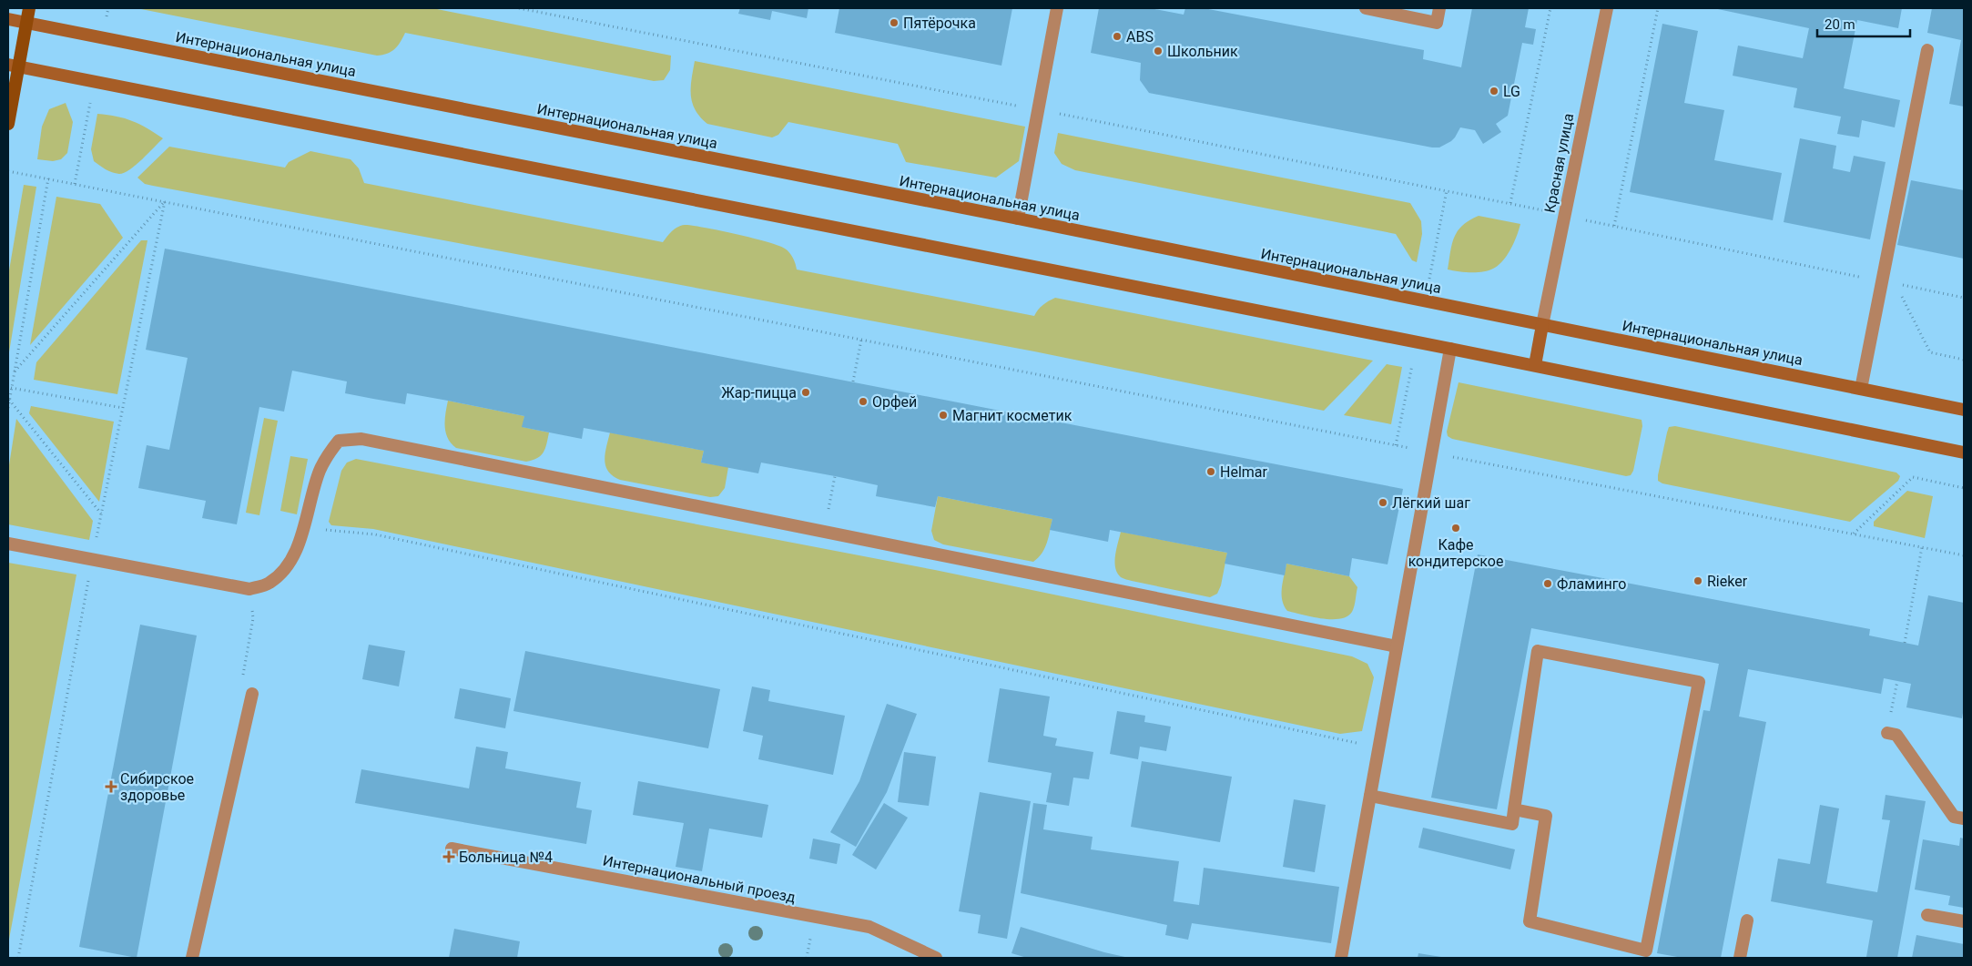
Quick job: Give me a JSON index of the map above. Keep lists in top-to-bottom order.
{
  "streets": {
    "main road": ["Интернациональная улица"],
    "street": ["Красная улица", "Интернациональный проезд"]
  },
  "crossings": [
    ["Интернациональная улица", "Красная улица"]
  ],
  "places": {
    "other": [
      "Пятёрочка",
      "ABS",
      "Школьник",
      "LG",
      "Жар-пицца",
      "Орфей",
      "Магнит косметик",
      "Helmar",
      "Лёгкий шаг",
      "Кафе кондитерское",
      "Rieker",
      "Фламинго"
    ],
    "health": ["Сибирское здоровье", "Больница №4"]
  },
  "scale_bar": "20 m"
}
